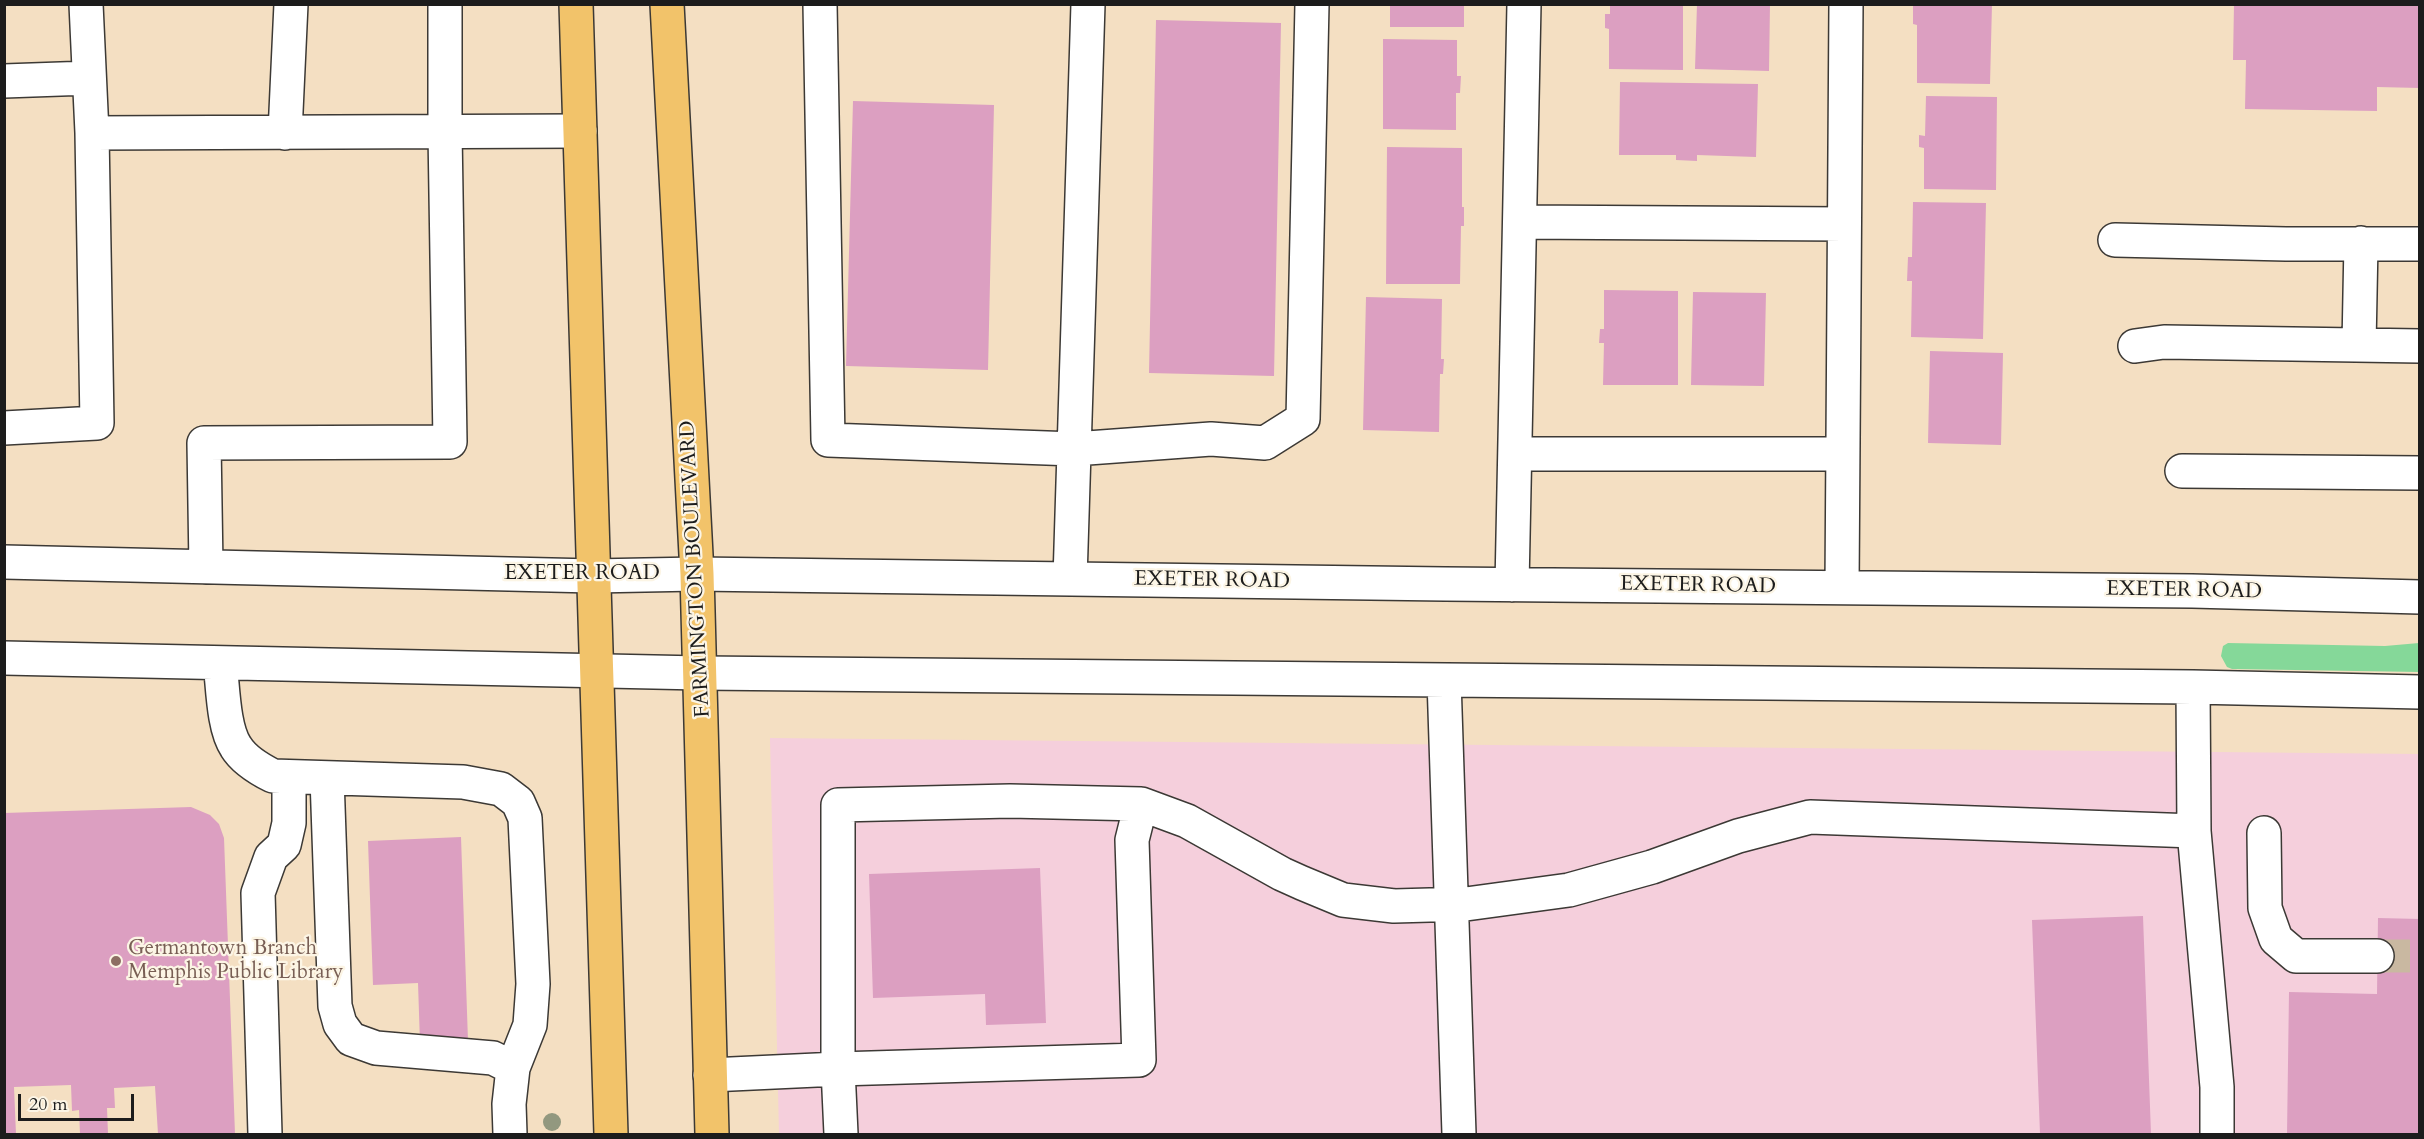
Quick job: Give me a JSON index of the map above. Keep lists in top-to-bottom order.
{
  "streets": {
    "main road": ["FARMINGTON BOULEVARD"],
    "street": ["EXETER ROAD"]
  },
  "crossings": [
    ["FARMINGTON BOULEVARD", "EXETER ROAD"]
  ],
  "places": ["Germantown Branch Memphis Public Library"],
  "scale_bar": "20 m"
}
